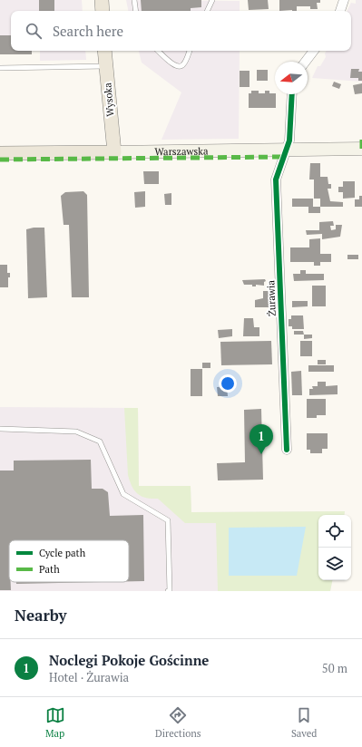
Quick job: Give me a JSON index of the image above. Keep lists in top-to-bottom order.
{
  "streets": {
    "main road": ["Wysoka", "Warszawska"],
    "street": ["Żurawia"]
  },
  "crossings": [
    ["Wysoka", "Warszawska"],
    ["Warszawska", "Żurawia"]
  ],
  "legend": ["Cycle path", "Path"],
  "north": "left",
  "page": {
    "search": "Search here",
    "pins": "1",
    "heading": "Nearby",
    "list": [
      {
        "mark": "1",
        "name": "Noclegi Pokoje Gościnne",
        "note": "Hotel · Żurawia",
        "value": "50 m"
      }
    ],
    "nav": ["Map", "Directions", "Saved"]
  }
}
